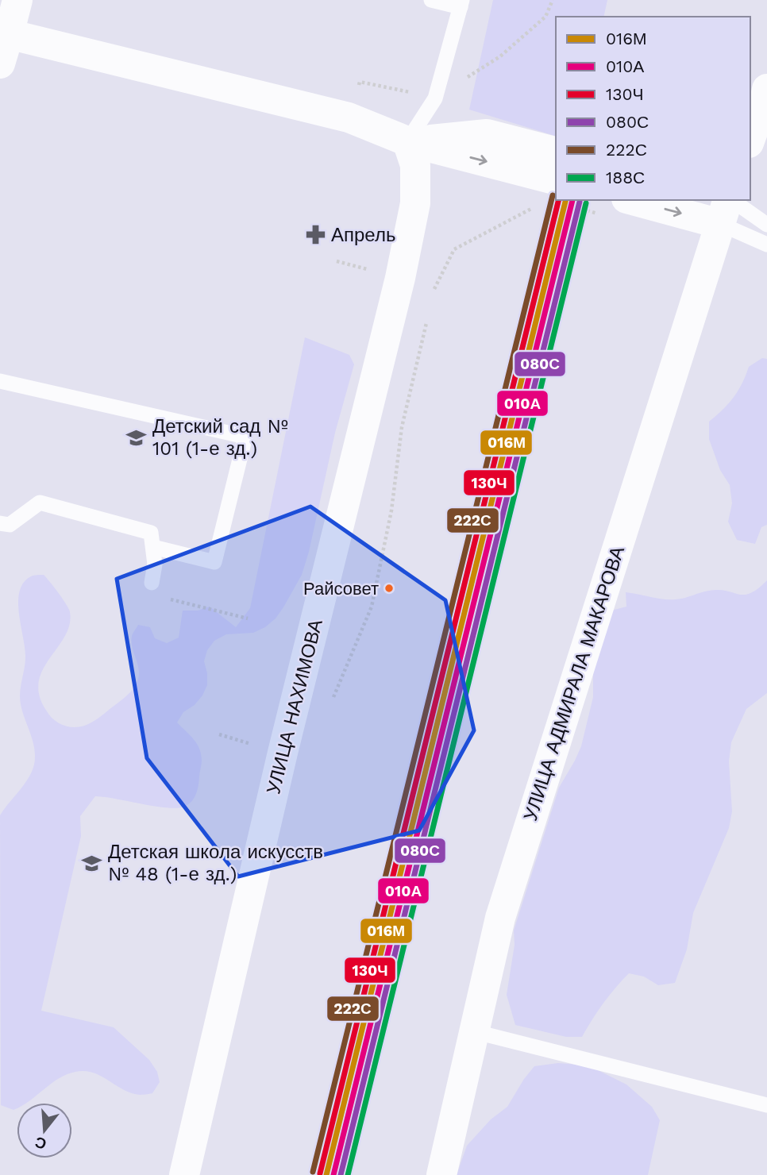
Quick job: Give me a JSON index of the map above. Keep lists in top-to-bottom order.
{
  "streets": {
    "street": ["УЛИЦА АДМИРАЛА МАКАРОВА", "УЛИЦА НАХИМОВА"]
  },
  "places": {
    "pharmacy": ["Апрель"],
    "school or university": ["Детский сад № 101 (1-е зд.)", "Детская школа искусств № 48 (1-е зд.)"],
    "other": ["Райсовет"]
  },
  "lines": [
    "transit line 222С",
    "transit line 016М",
    "transit line 010А",
    "transit line 130Ч",
    "transit line 080С",
    "transit line 188С"
  ],
  "legend": [
    "016М",
    "010А",
    "130Ч",
    "080С",
    "222С",
    "188С"
  ],
  "north": "bottom"
}
